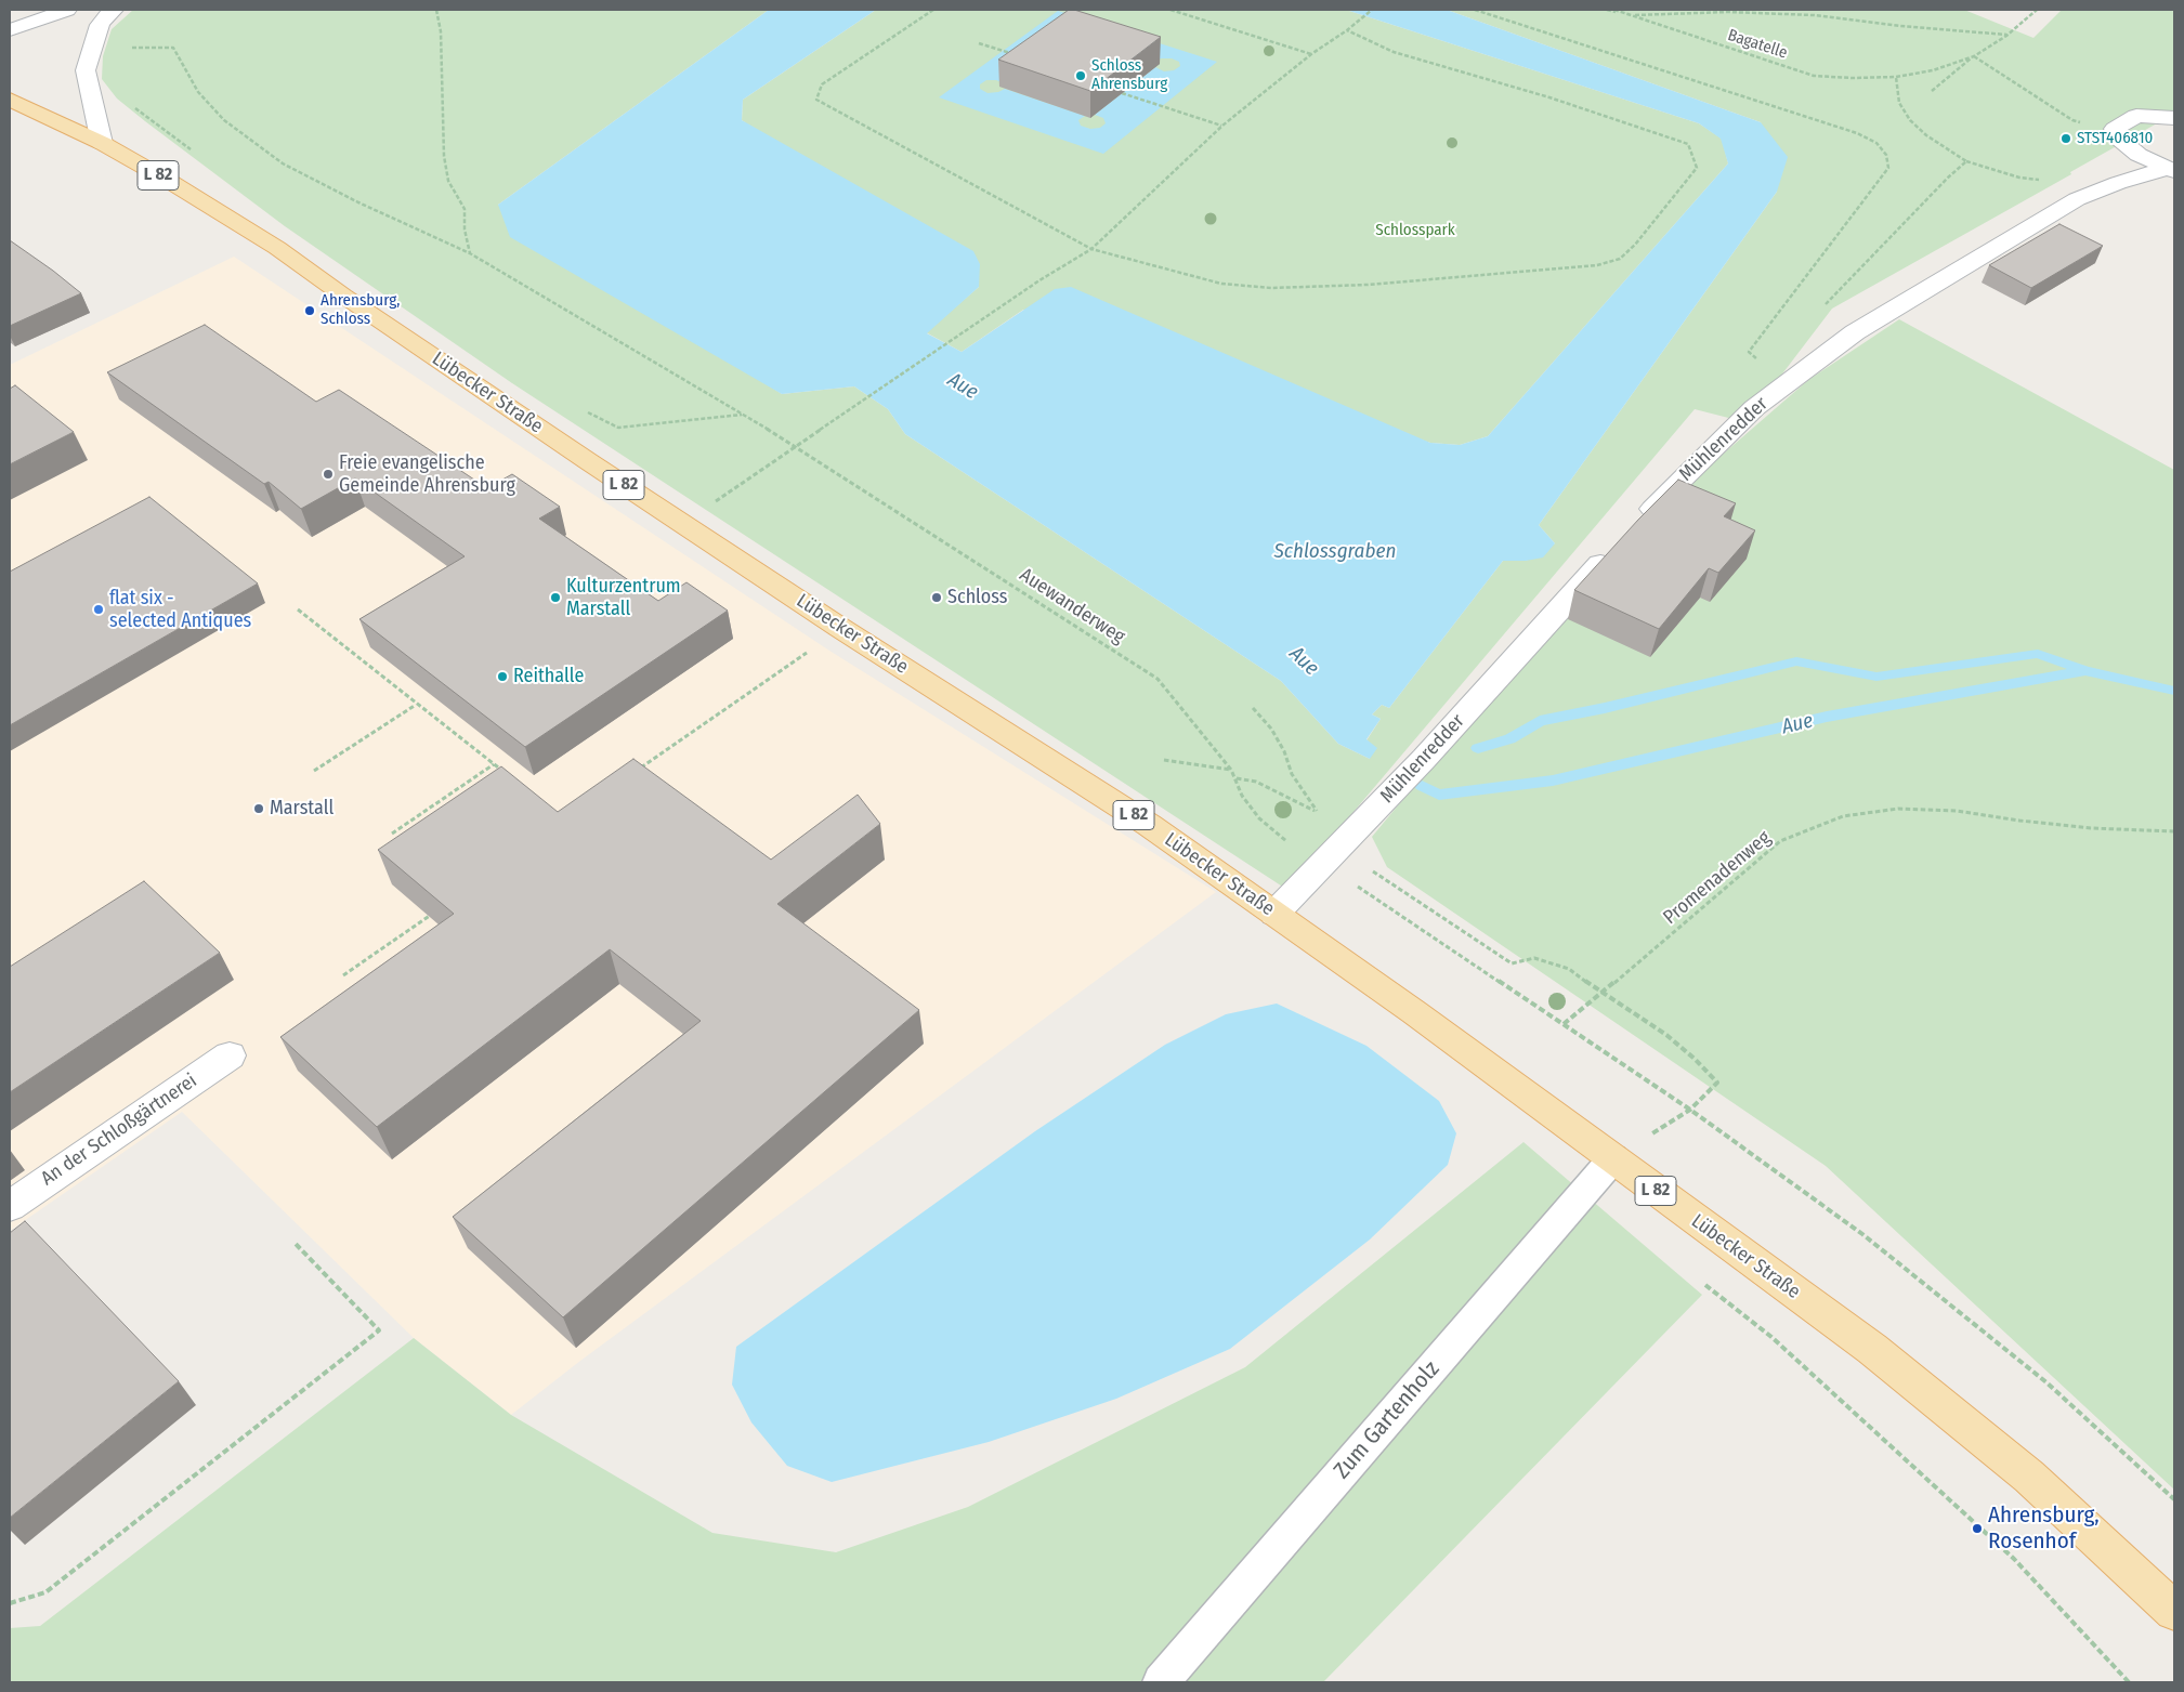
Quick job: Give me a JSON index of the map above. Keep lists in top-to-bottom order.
{
  "streets": {
    "main road": ["L 82", "Lübecker Straße"],
    "street": ["Mühlenredder", "An der Schloßgärtnerei"],
    "lane": ["Zum Gartenholz"],
    "path": ["Bagatelle", "Auewanderweg", "Promenadenweg"]
  },
  "crossings": [
    ["Lübecker Straße", "Mühlenredder"],
    ["Lübecker Straße", "Zum Gartenholz"]
  ],
  "water": ["Aue", "Schlossgraben"],
  "parks": ["Schlosspark"],
  "places": [
    "Schloss Ahrensburg",
    "STST406810",
    "Ahrensburg, Schloss",
    "Freie evangelische Gemeinde Ahrensburg",
    "Kulturzentrum Marstall",
    "Schloss",
    "flat six - selected Antiques",
    "Reithalle",
    "Marstall",
    "Ahrensburg, Rosenhof"
  ]
}
